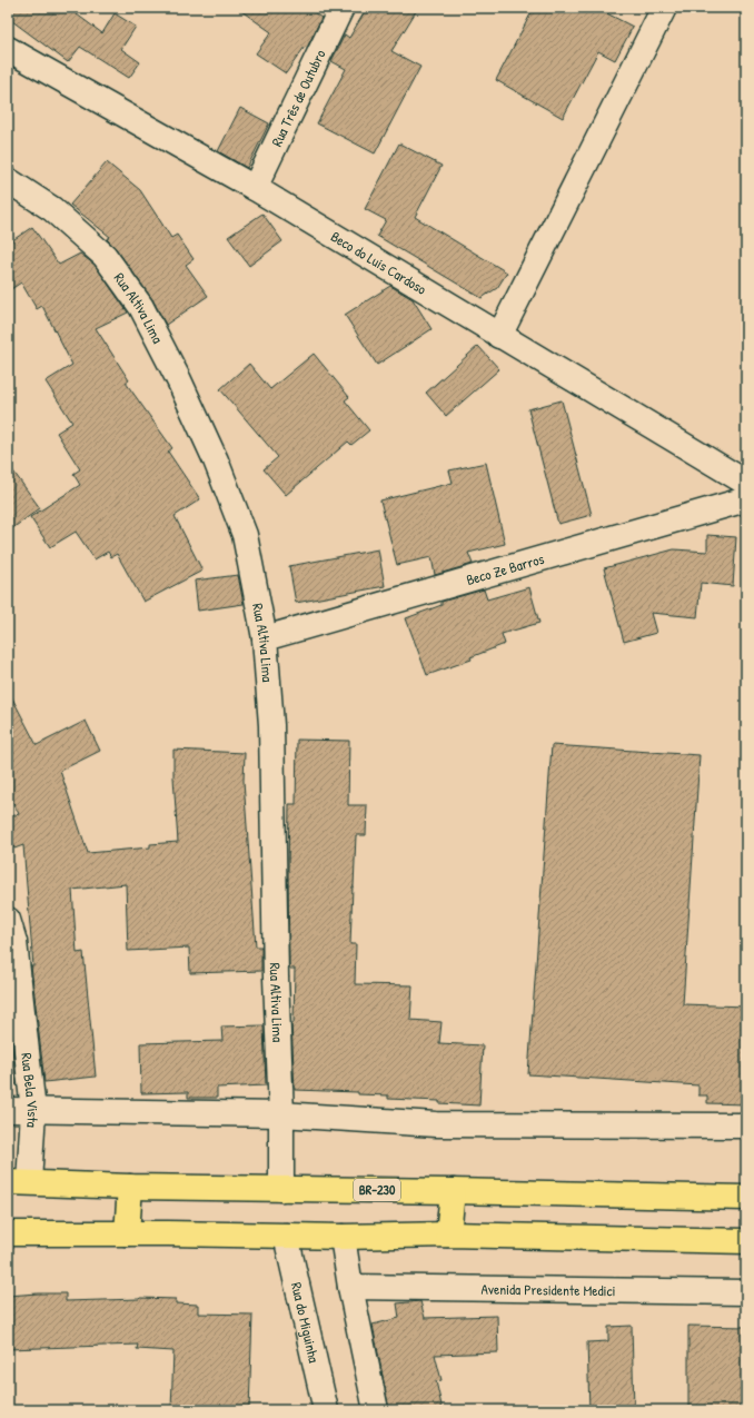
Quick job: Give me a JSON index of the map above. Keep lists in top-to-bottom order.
{
  "streets": {
    "main road": ["BR-230"],
    "street": [
      "Rua Três de Outubro",
      "Beco do Luis Cardoso",
      "Rua Altiva Lima",
      "Beco Ze Barros",
      "Rua Bela Vista",
      "Avenida Presidente Medici",
      "Rua do Miguinha"
    ]
  },
  "crossings": [
    ["Rua Três de Outubro", "Beco do Luis Cardoso"],
    ["Rua Altiva Lima", "Beco Ze Barros"],
    ["Rua Altiva Lima", "BR-230"],
    ["Rua Bela Vista", "BR-230"]
  ]
}
